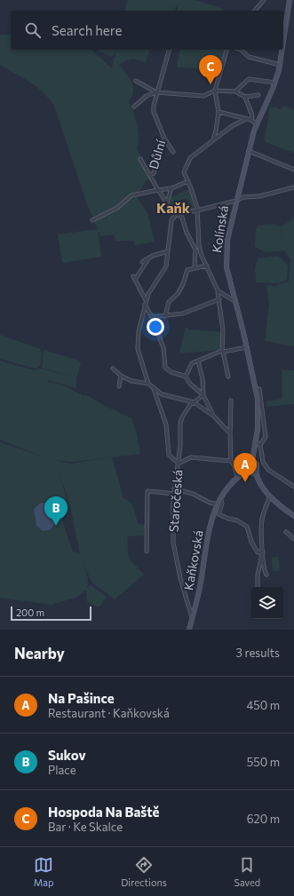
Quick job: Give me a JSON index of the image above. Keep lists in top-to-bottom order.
{
  "streets": {
    "street": [
      "Důlní",
      "Kolínská",
      "Staročeská",
      "Kaňkovská"
    ]
  },
  "crossings": [
    ["Staročeská", "Kaňkovská"]
  ],
  "districts": ["Kaňk"],
  "scale_bar": "200 m",
  "page": {
    "search": "Search here",
    "pins": ["C", "A", "B"],
    "scale": "200 m",
    "heading": ["Nearby", "3 results"],
    "list": [
      {
        "mark": "A",
        "name": "Na Pašince",
        "note": "Restaurant · Kaňkovská",
        "value": "450 m"
      },
      {
        "mark": "B",
        "name": "Sukov",
        "note": "Place",
        "value": "550 m"
      },
      {
        "mark": "C",
        "name": "Hospoda Na Baště",
        "note": "Bar · Ke Skalce",
        "value": "620 m"
      }
    ],
    "nav": ["Map", "Directions", "Saved"]
  }
}
